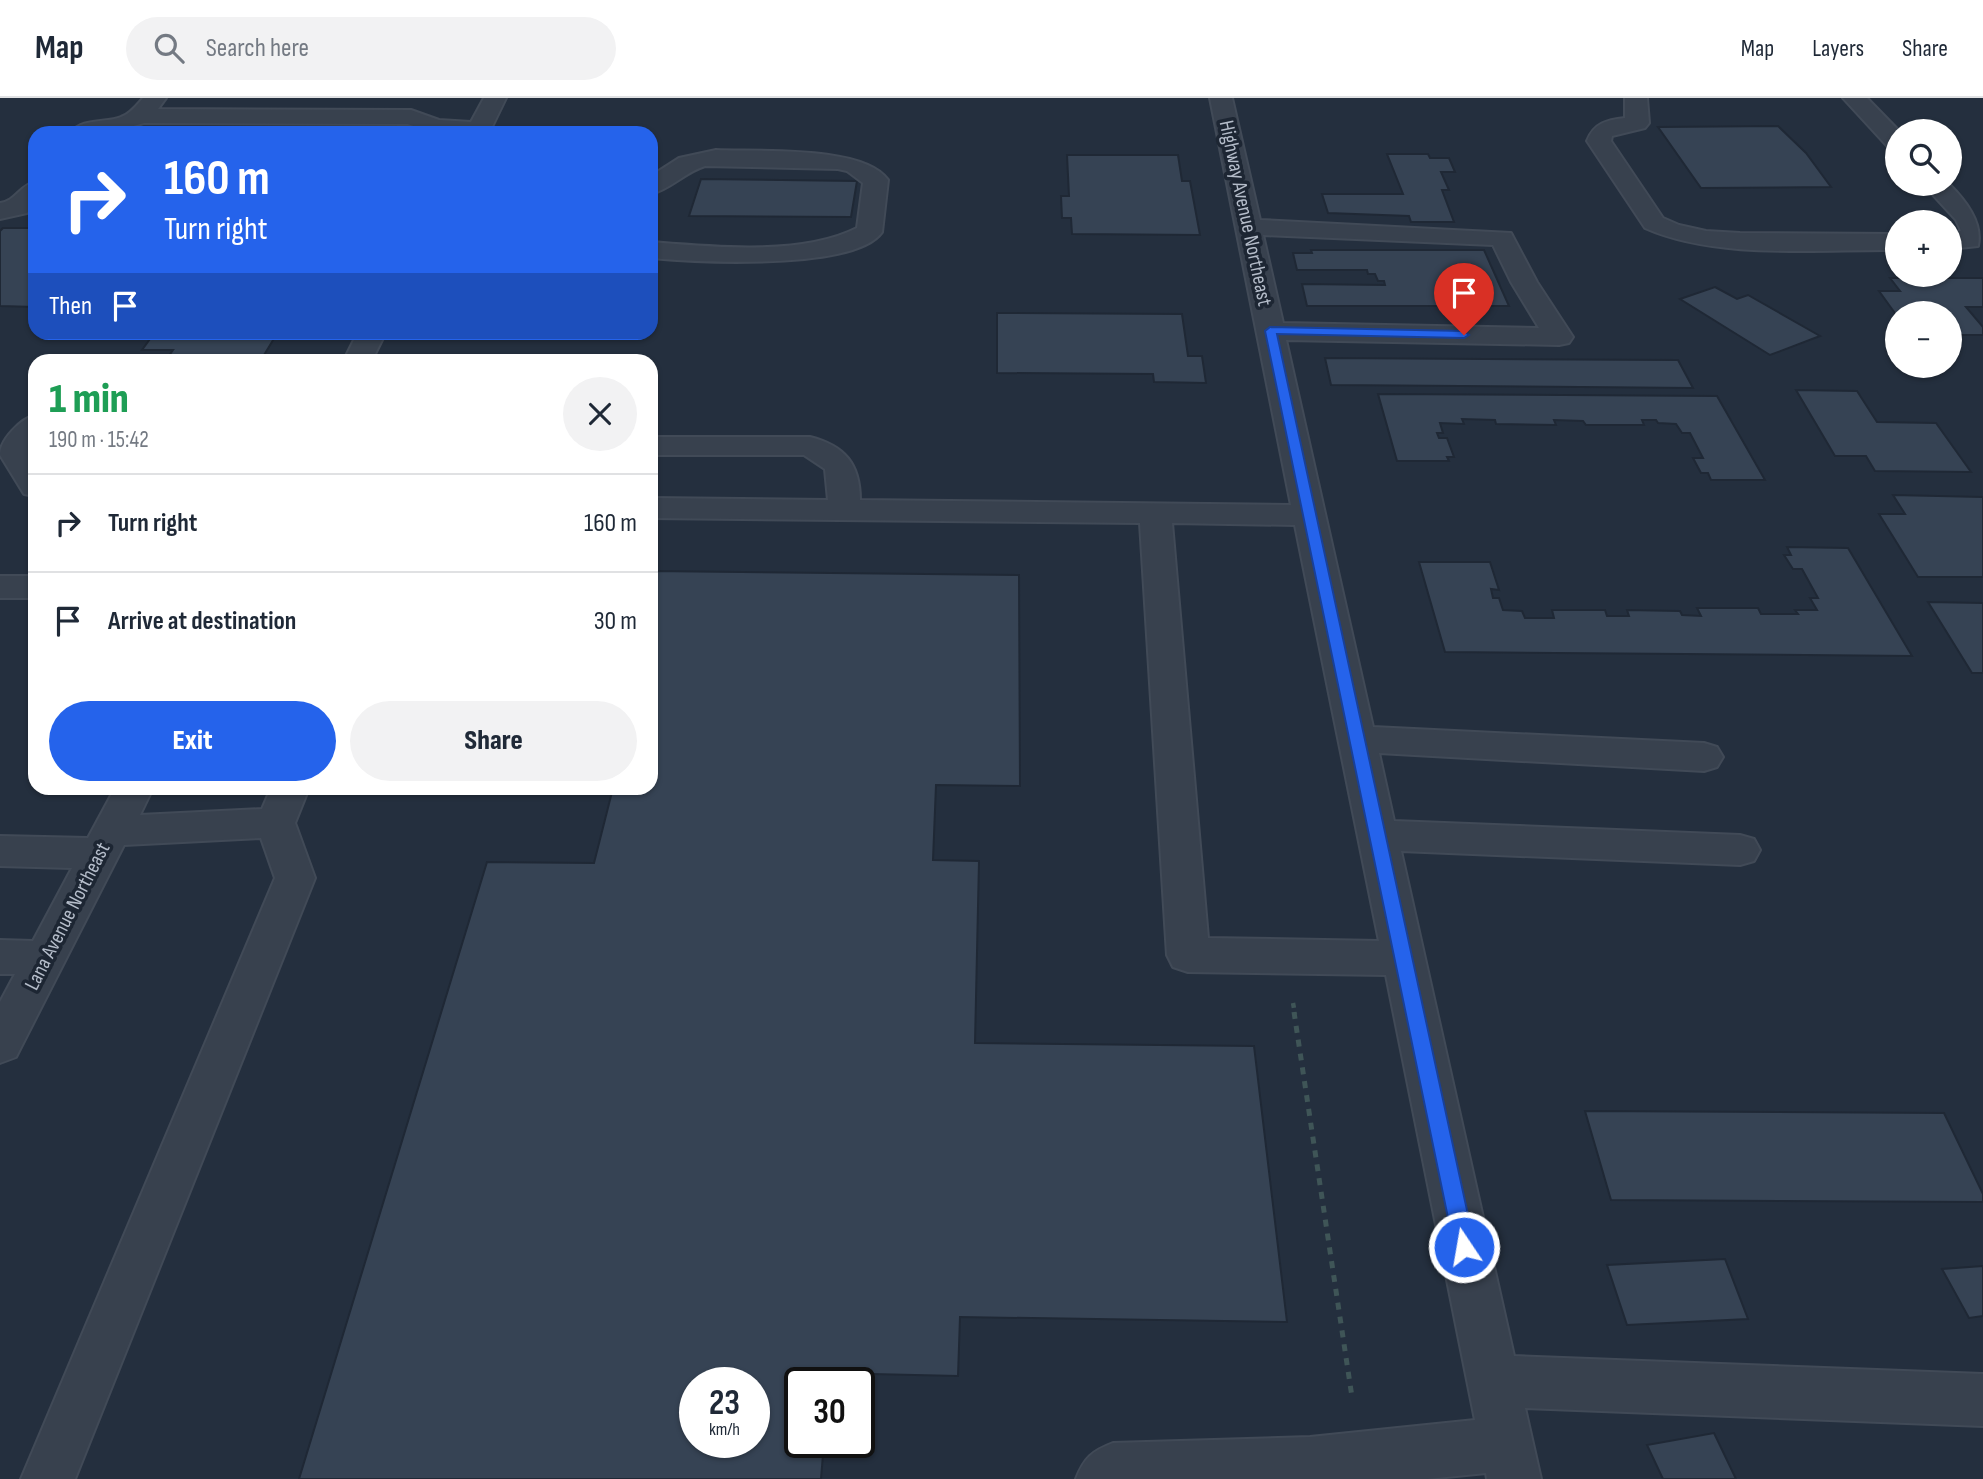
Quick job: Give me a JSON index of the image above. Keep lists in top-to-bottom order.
{
  "streets": {
    "street": ["Highway Avenue Northeast", "Lana Avenue Northeast"]
  },
  "page": {
    "header": "Map",
    "search": "Search here",
    "nav": ["Map", "Layers", "Share"],
    "map_buttons": ["+", "−"],
    "turn": ["160 m", "Turn right"],
    "then": "Then",
    "heading": ["1 min", "190 m · 15:42"],
    "list": [
      {
        "name": "Turn right",
        "value": "160 m"
      },
      {
        "name": "Arrive at destination",
        "value": "30 m"
      }
    ],
    "buttons": ["Exit", "Share"],
    "speed": "23 km/h",
    "limit": "30"
  }
}
